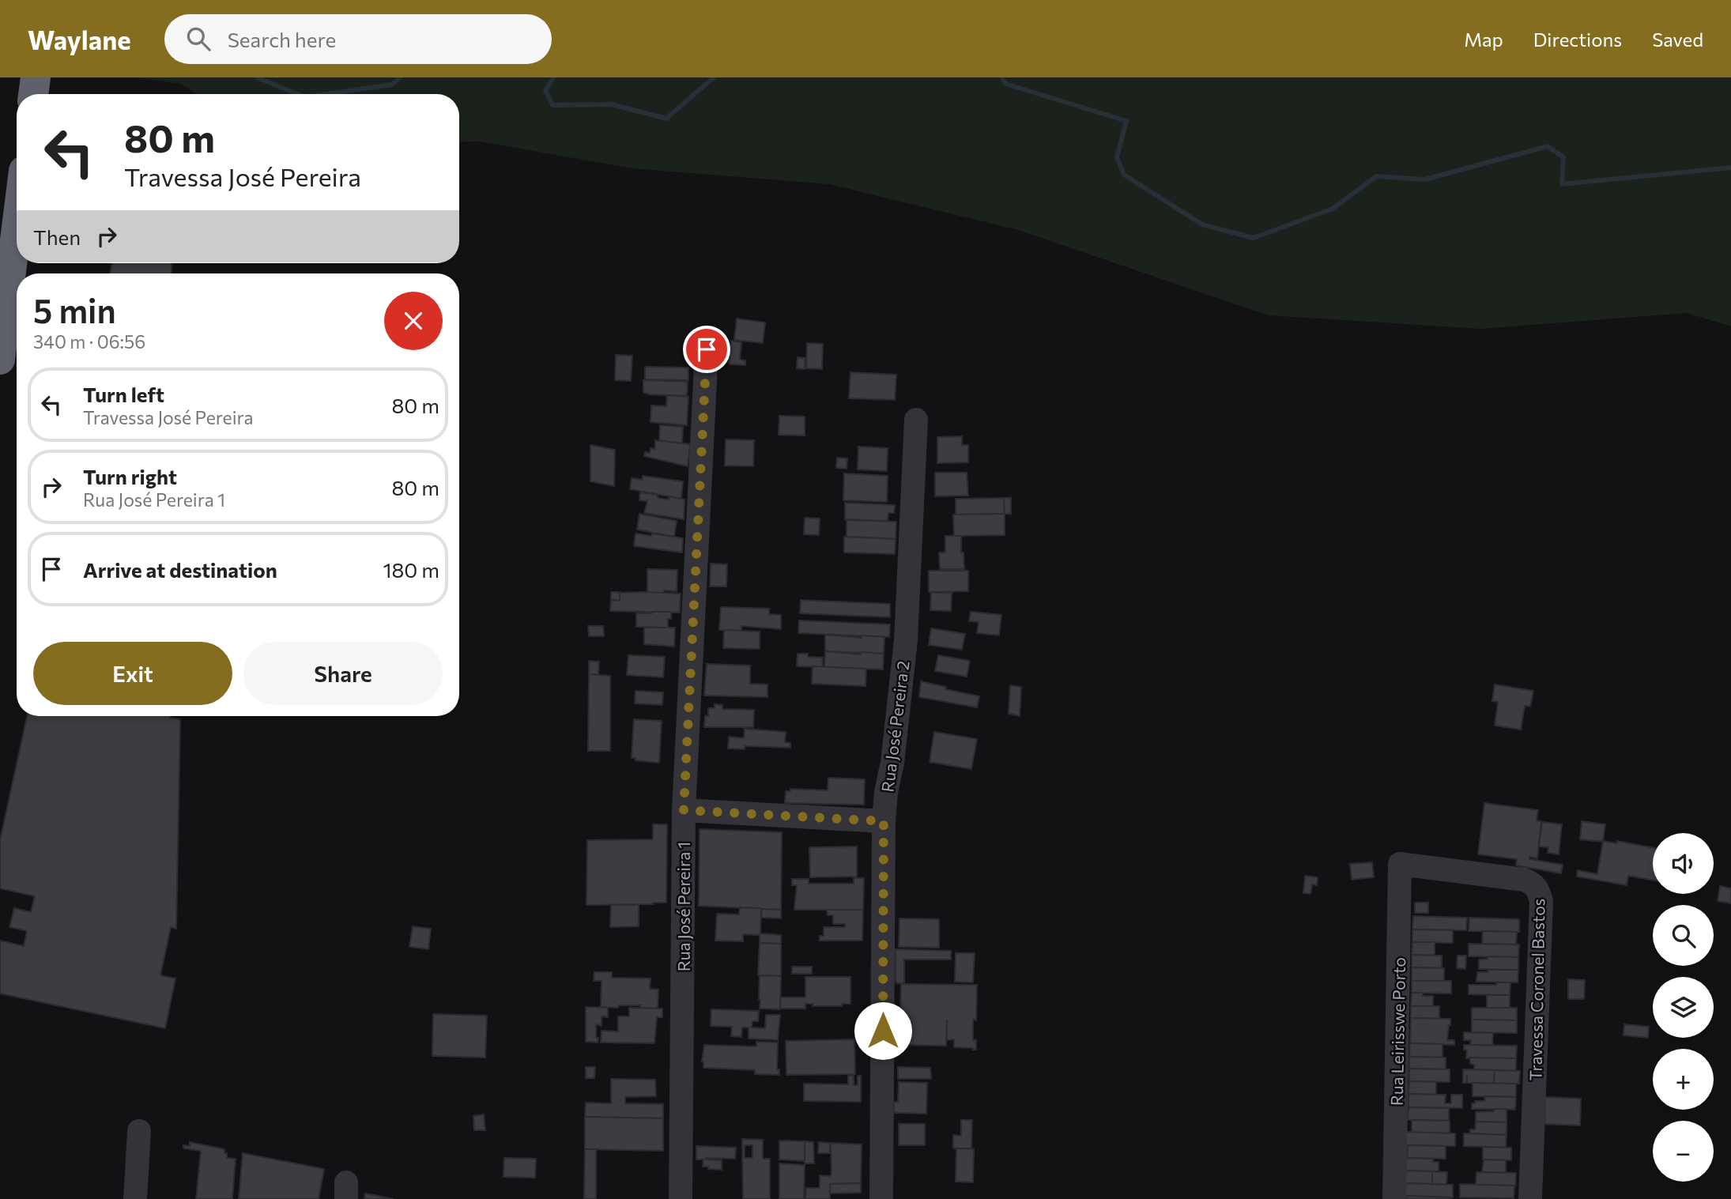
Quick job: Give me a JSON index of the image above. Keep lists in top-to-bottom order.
{
  "streets": {
    "street": [
      "Rua José Pereira 2",
      "Rua José Pereira 1",
      "Travessa Coronel Bastos",
      "Rua Leirisswe Porto"
    ]
  },
  "crossings": [
    ["Travessa Coronel Bastos", "Rua Leirisswe Porto"]
  ],
  "page": {
    "header": "Waylane",
    "search": "Search here",
    "nav": ["Map", "Directions", "Saved"],
    "turn": ["80 m", "Travessa José Pereira"],
    "then": "Then",
    "heading": ["5 min", "340 m · 06:56"],
    "list": [
      {
        "name": "Turn left",
        "note": "Travessa José Pereira",
        "value": "80 m"
      },
      {
        "name": "Turn right",
        "note": "Rua José Pereira 1",
        "value": "80 m"
      },
      {
        "name": "Arrive at destination",
        "value": "180 m"
      }
    ],
    "buttons": ["Exit", "Share"],
    "map_buttons": ["+", "−"]
  }
}
